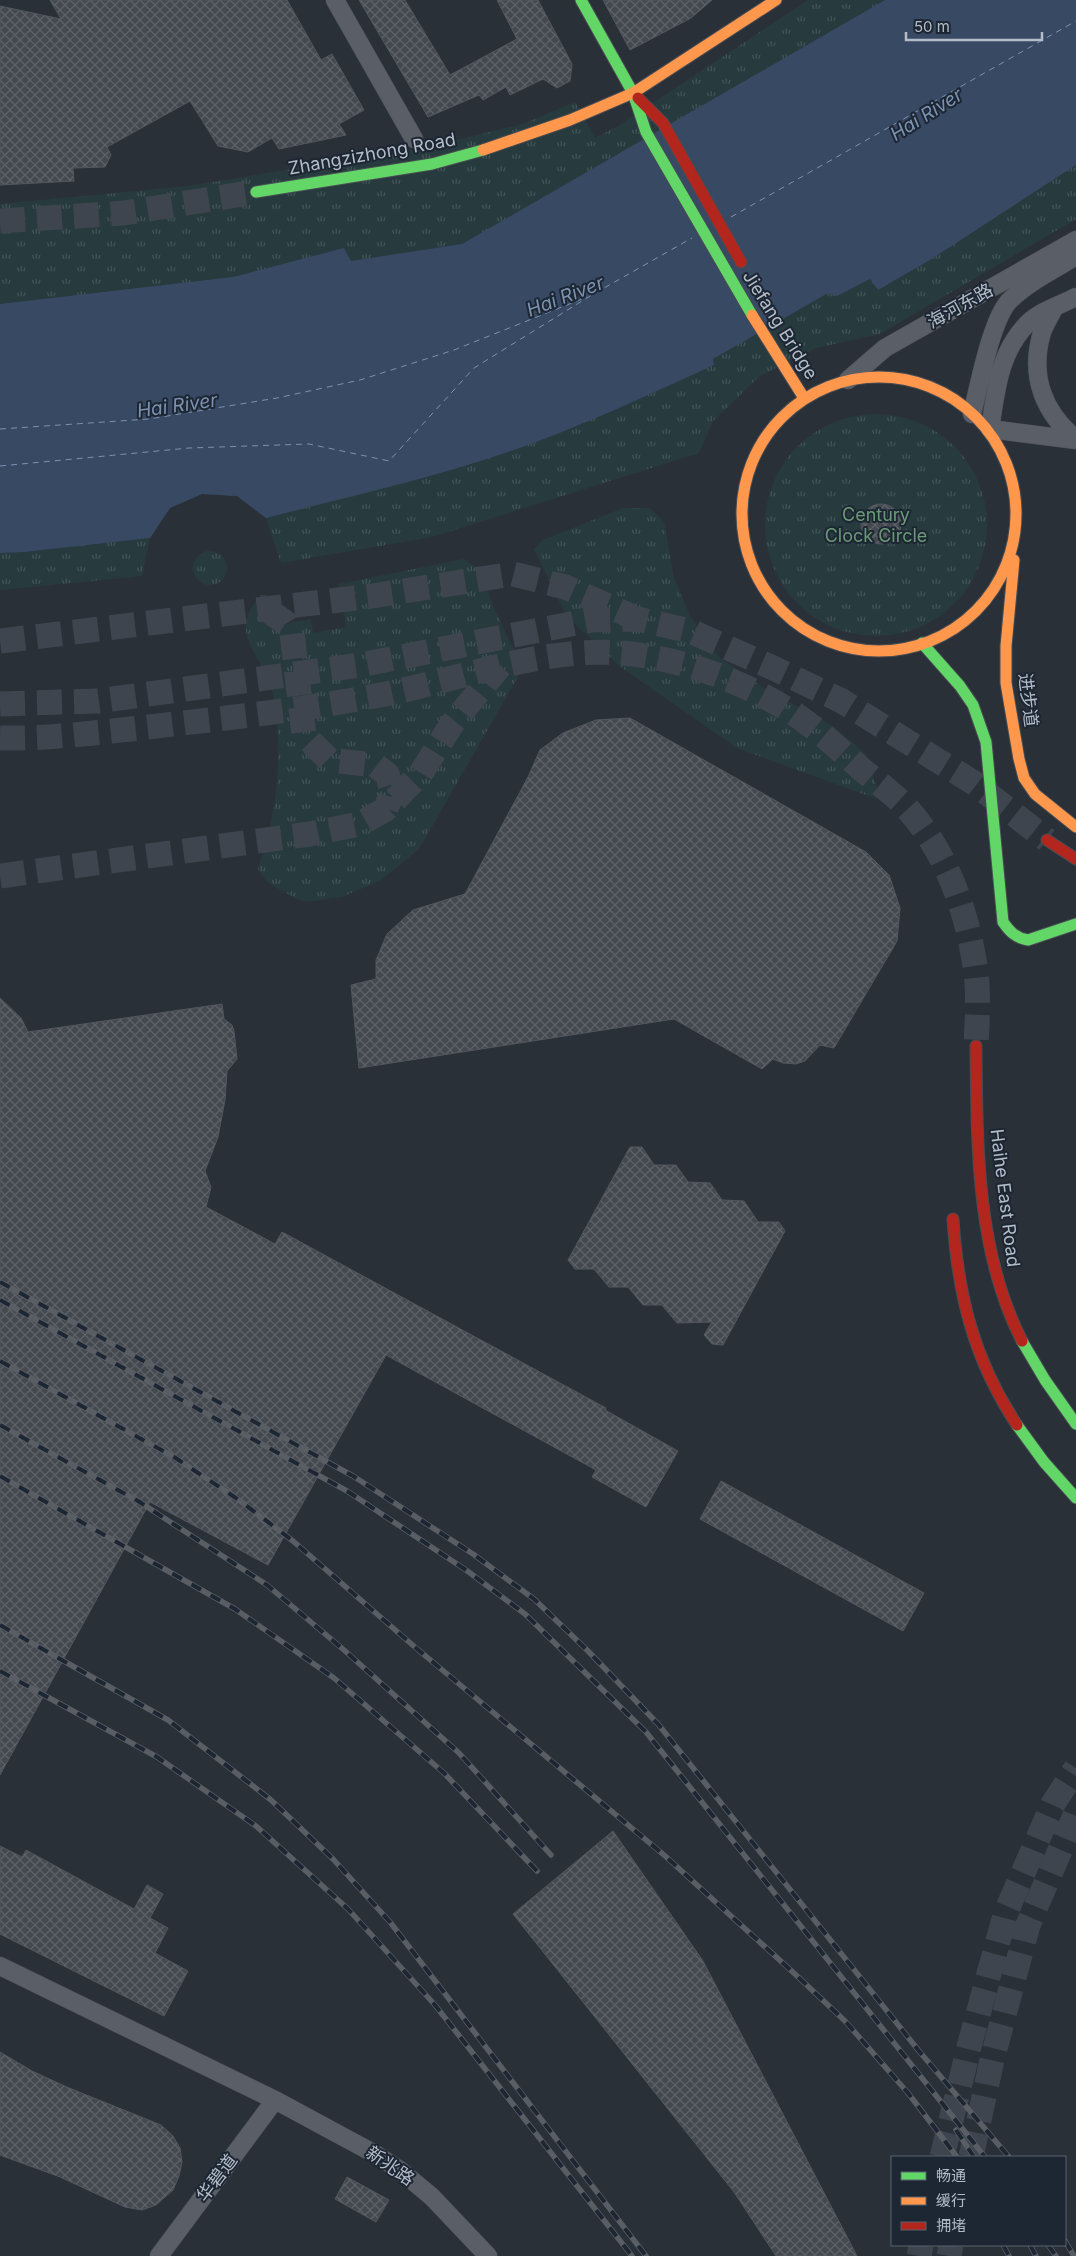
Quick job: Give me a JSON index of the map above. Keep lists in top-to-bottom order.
{
  "streets": {
    "street": [
      "Zhangzizhong Road",
      "海河东路",
      "Jiefang Bridge",
      "进步道",
      "Haihe East Road",
      "新兆路",
      "华碧道"
    ]
  },
  "crossings": [
    ["Zhangzizhong Road", "Jiefang Bridge"],
    ["新兆路", "华碧道"]
  ],
  "water": ["Hai River"],
  "parks": ["Century Clock Circle"],
  "legend": ["畅通", "缓行", "拥堵"],
  "scale_bar": "50 m"
}
